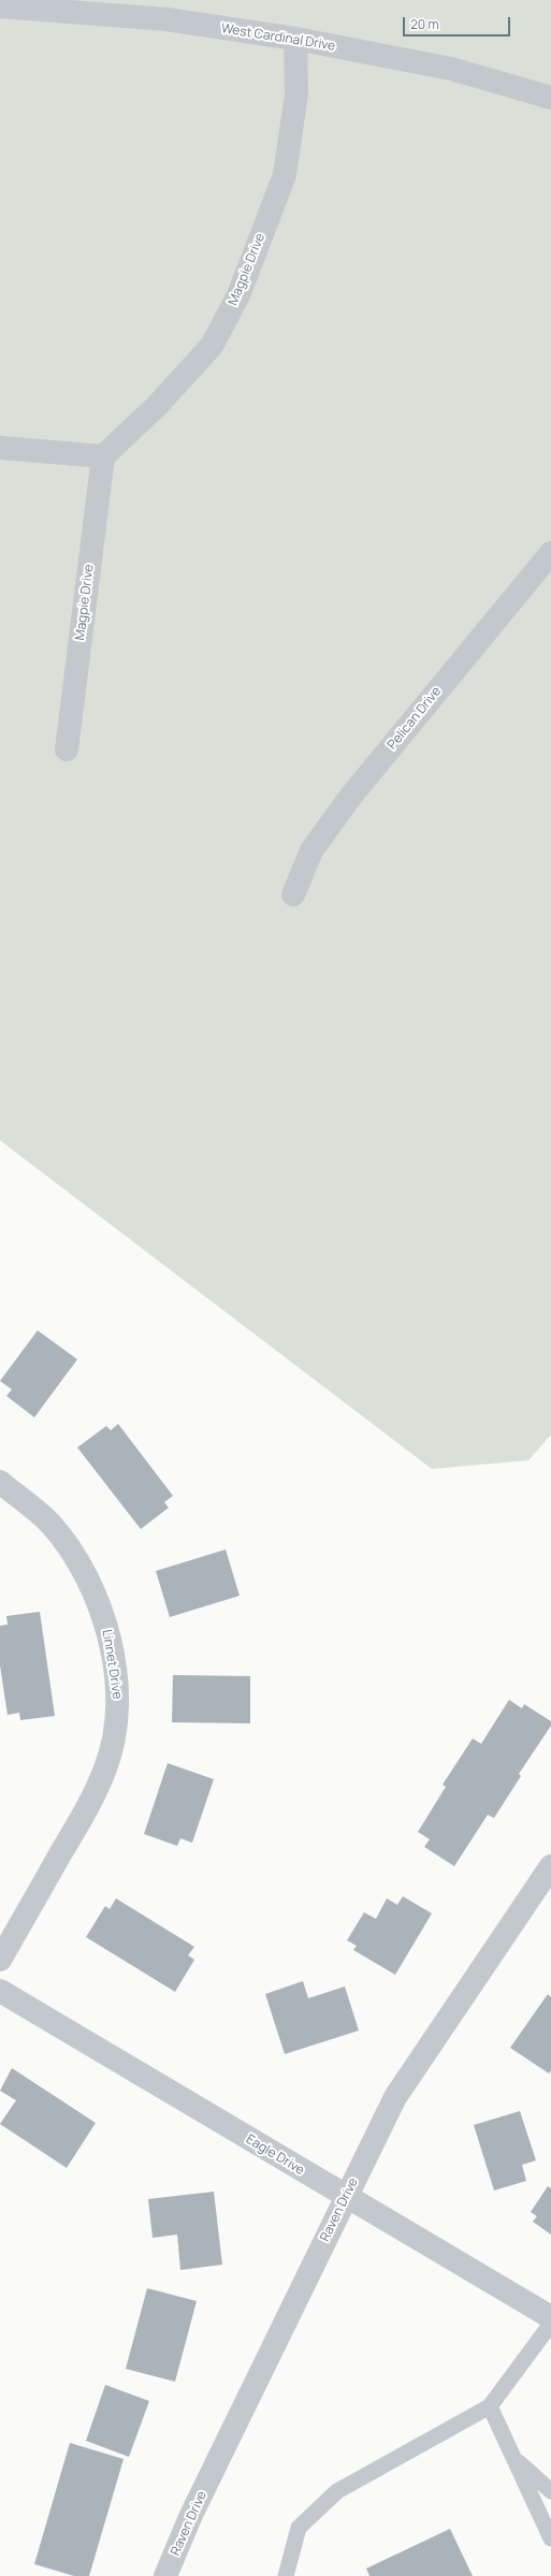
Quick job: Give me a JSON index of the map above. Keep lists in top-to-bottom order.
{
  "streets": {
    "street": [
      "West Cardinal Drive",
      "Magpie Drive",
      "Pelican Drive",
      "Linnet Drive",
      "Eagle Drive",
      "Raven Drive"
    ]
  },
  "crossings": [
    ["West Cardinal Drive", "Magpie Drive"],
    ["Eagle Drive", "Raven Drive"]
  ],
  "scale_bar": "20 m"
}
